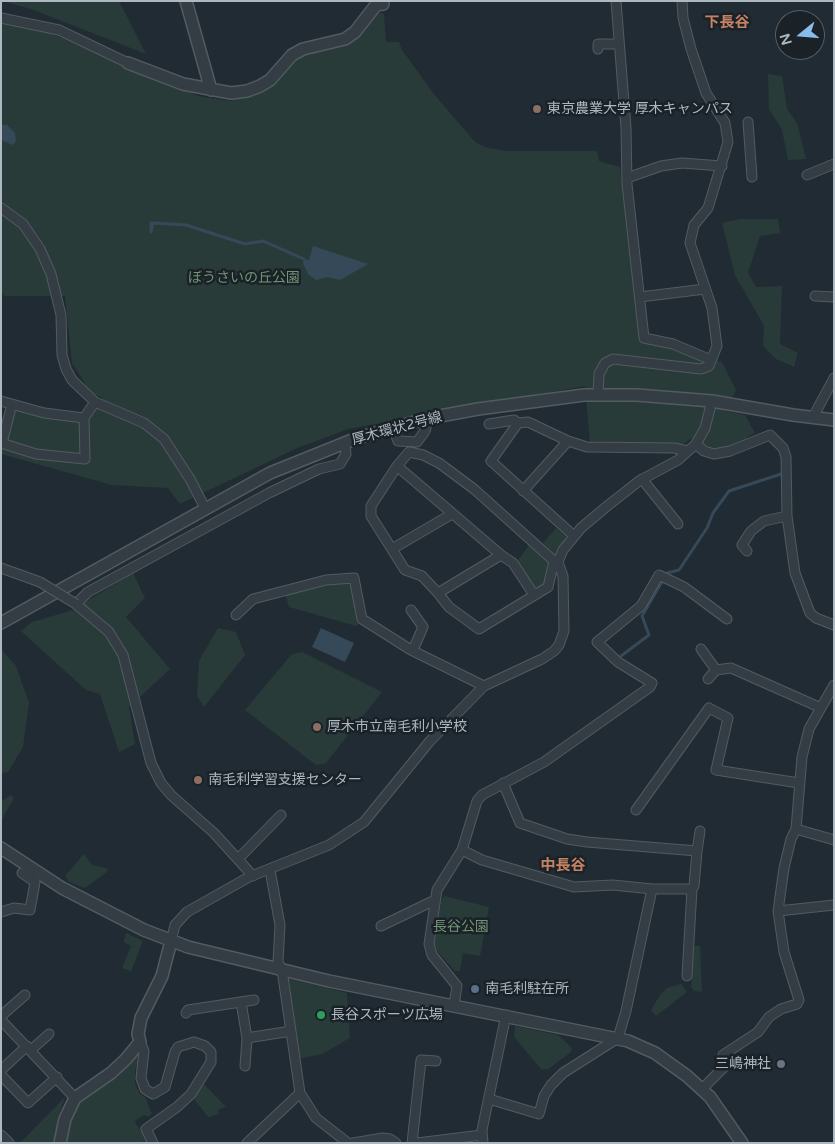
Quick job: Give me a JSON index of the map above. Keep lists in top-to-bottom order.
{
  "streets": {
    "street": ["厚木環状2号線"]
  },
  "districts": ["下長谷", "中長谷"],
  "parks": ["ぼうさいの丘公園", "長谷公園"],
  "places": [
    "東京農業大学 厚木キャンパス",
    "厚木市立南毛利小学校",
    "南毛利学習支援センター",
    "南毛利駐在所",
    "長谷スポーツ広場",
    "三嶋神社"
  ],
  "north": "left"
}
